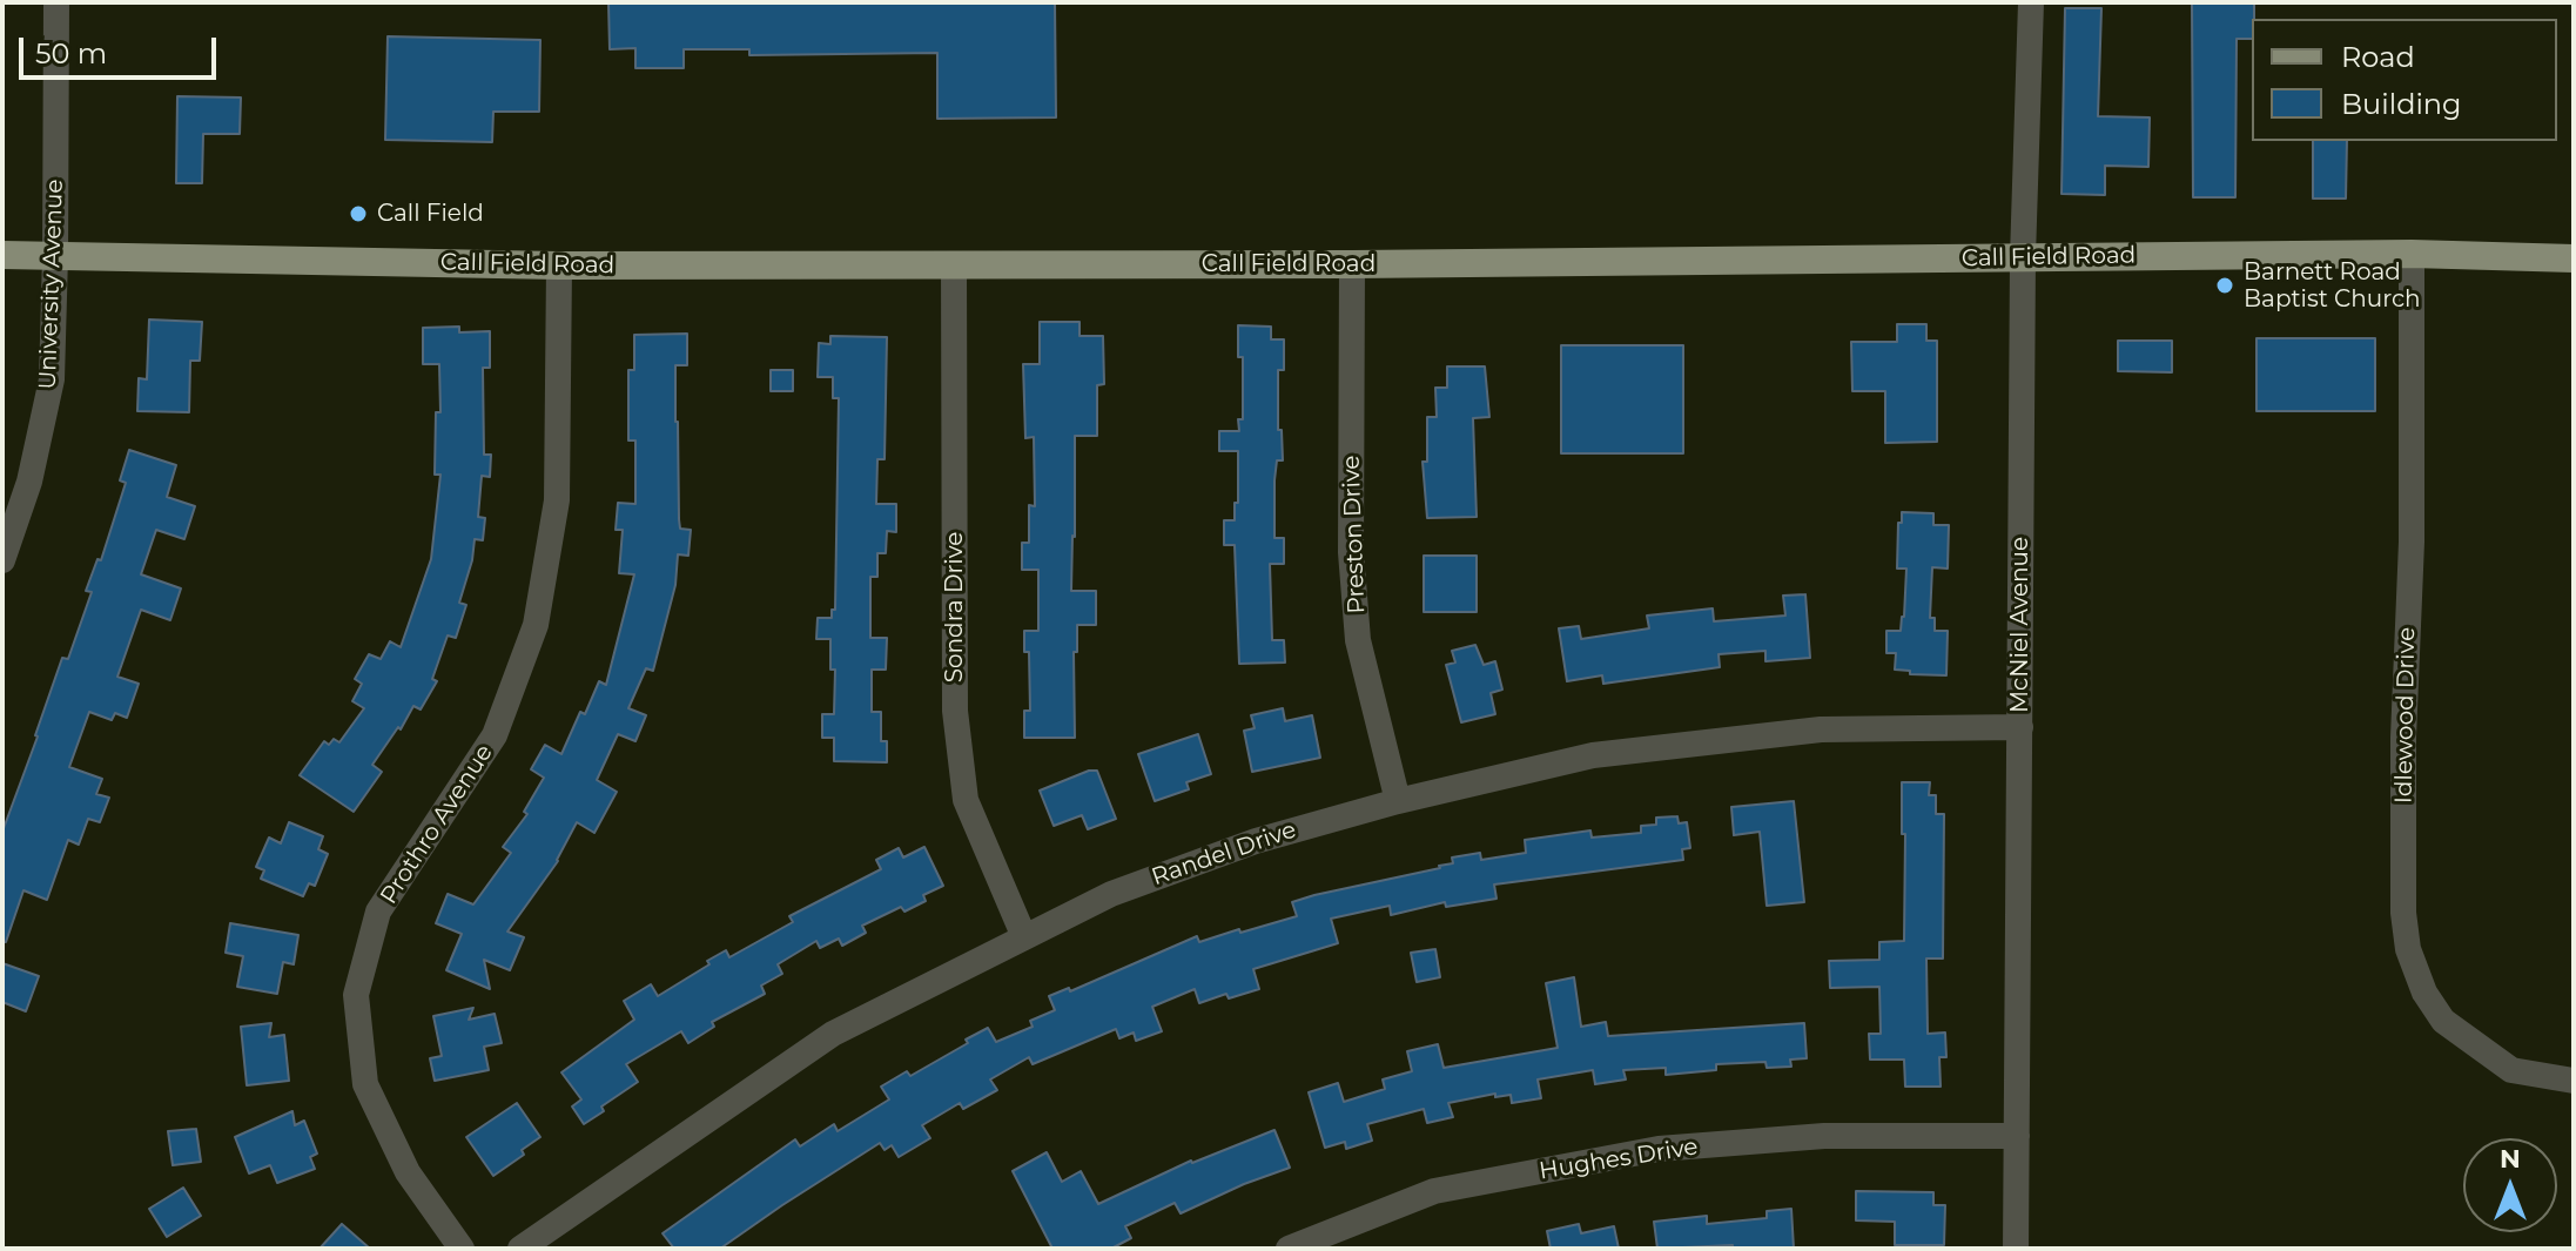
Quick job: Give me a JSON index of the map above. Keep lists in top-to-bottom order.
{
  "streets": {
    "main road": ["Call Field Road"],
    "street": [
      "University Avenue",
      "Preston Drive",
      "Sondra Drive",
      "McNiel Avenue",
      "Idlewood Drive",
      "Prothro Avenue",
      "Randel Drive",
      "Hughes Drive"
    ]
  },
  "crossings": [
    ["Call Field Road", "University Avenue"],
    ["Call Field Road", "Preston Drive"],
    ["Call Field Road", "Sondra Drive"],
    ["Call Field Road", "McNiel Avenue"],
    ["Call Field Road", "Idlewood Drive"],
    ["Call Field Road", "Prothro Avenue"],
    ["Preston Drive", "Randel Drive"],
    ["Sondra Drive", "Randel Drive"],
    ["McNiel Avenue", "Randel Drive"],
    ["McNiel Avenue", "Hughes Drive"]
  ],
  "places": ["Call Field", "Barnett Road Baptist Church"],
  "legend": ["Road", "Building"],
  "scale_bar": "50 m",
  "north": "top"
}
